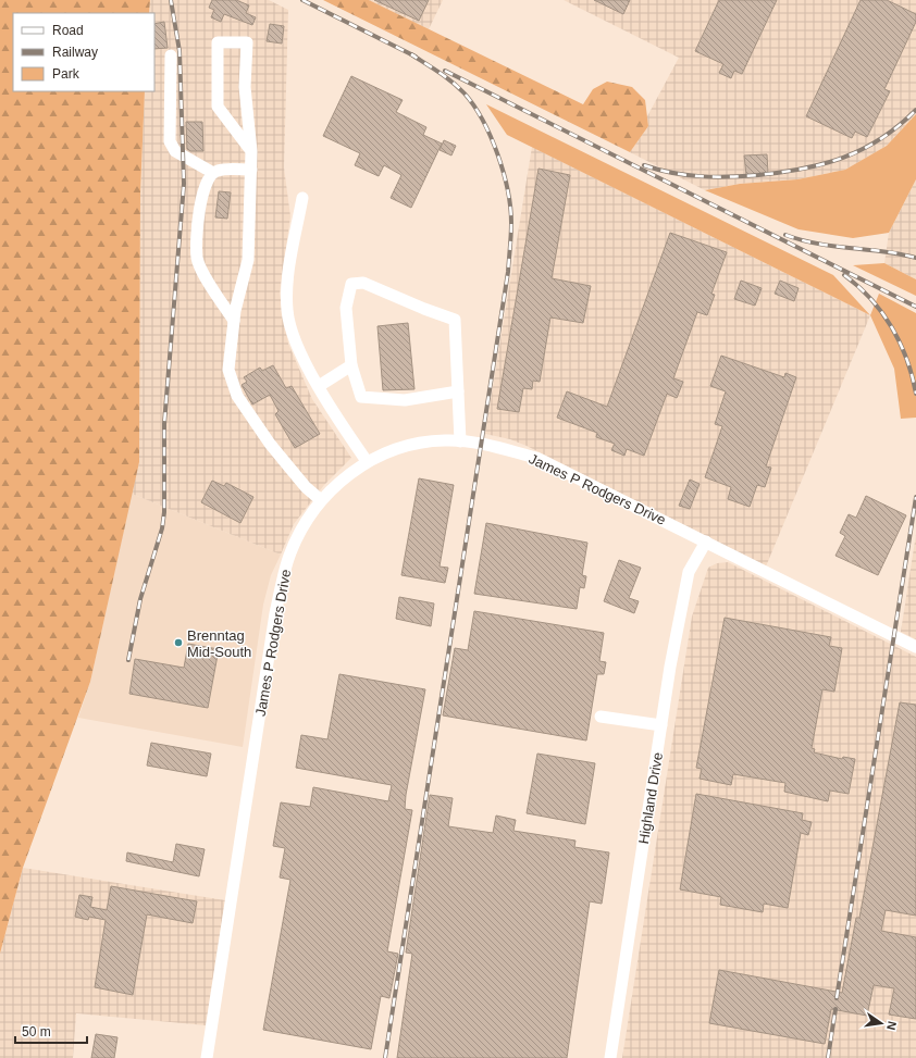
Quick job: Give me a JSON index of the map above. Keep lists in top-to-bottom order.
{
  "streets": {
    "street": ["James P Rodgers Drive", "Highland Drive"]
  },
  "crossings": [
    ["James P Rodgers Drive", "Highland Drive"]
  ],
  "places": ["Brenntag Mid-South"],
  "legend": ["Road", "Railway", "Park"],
  "scale_bar": "50 m",
  "north": "right"
}
